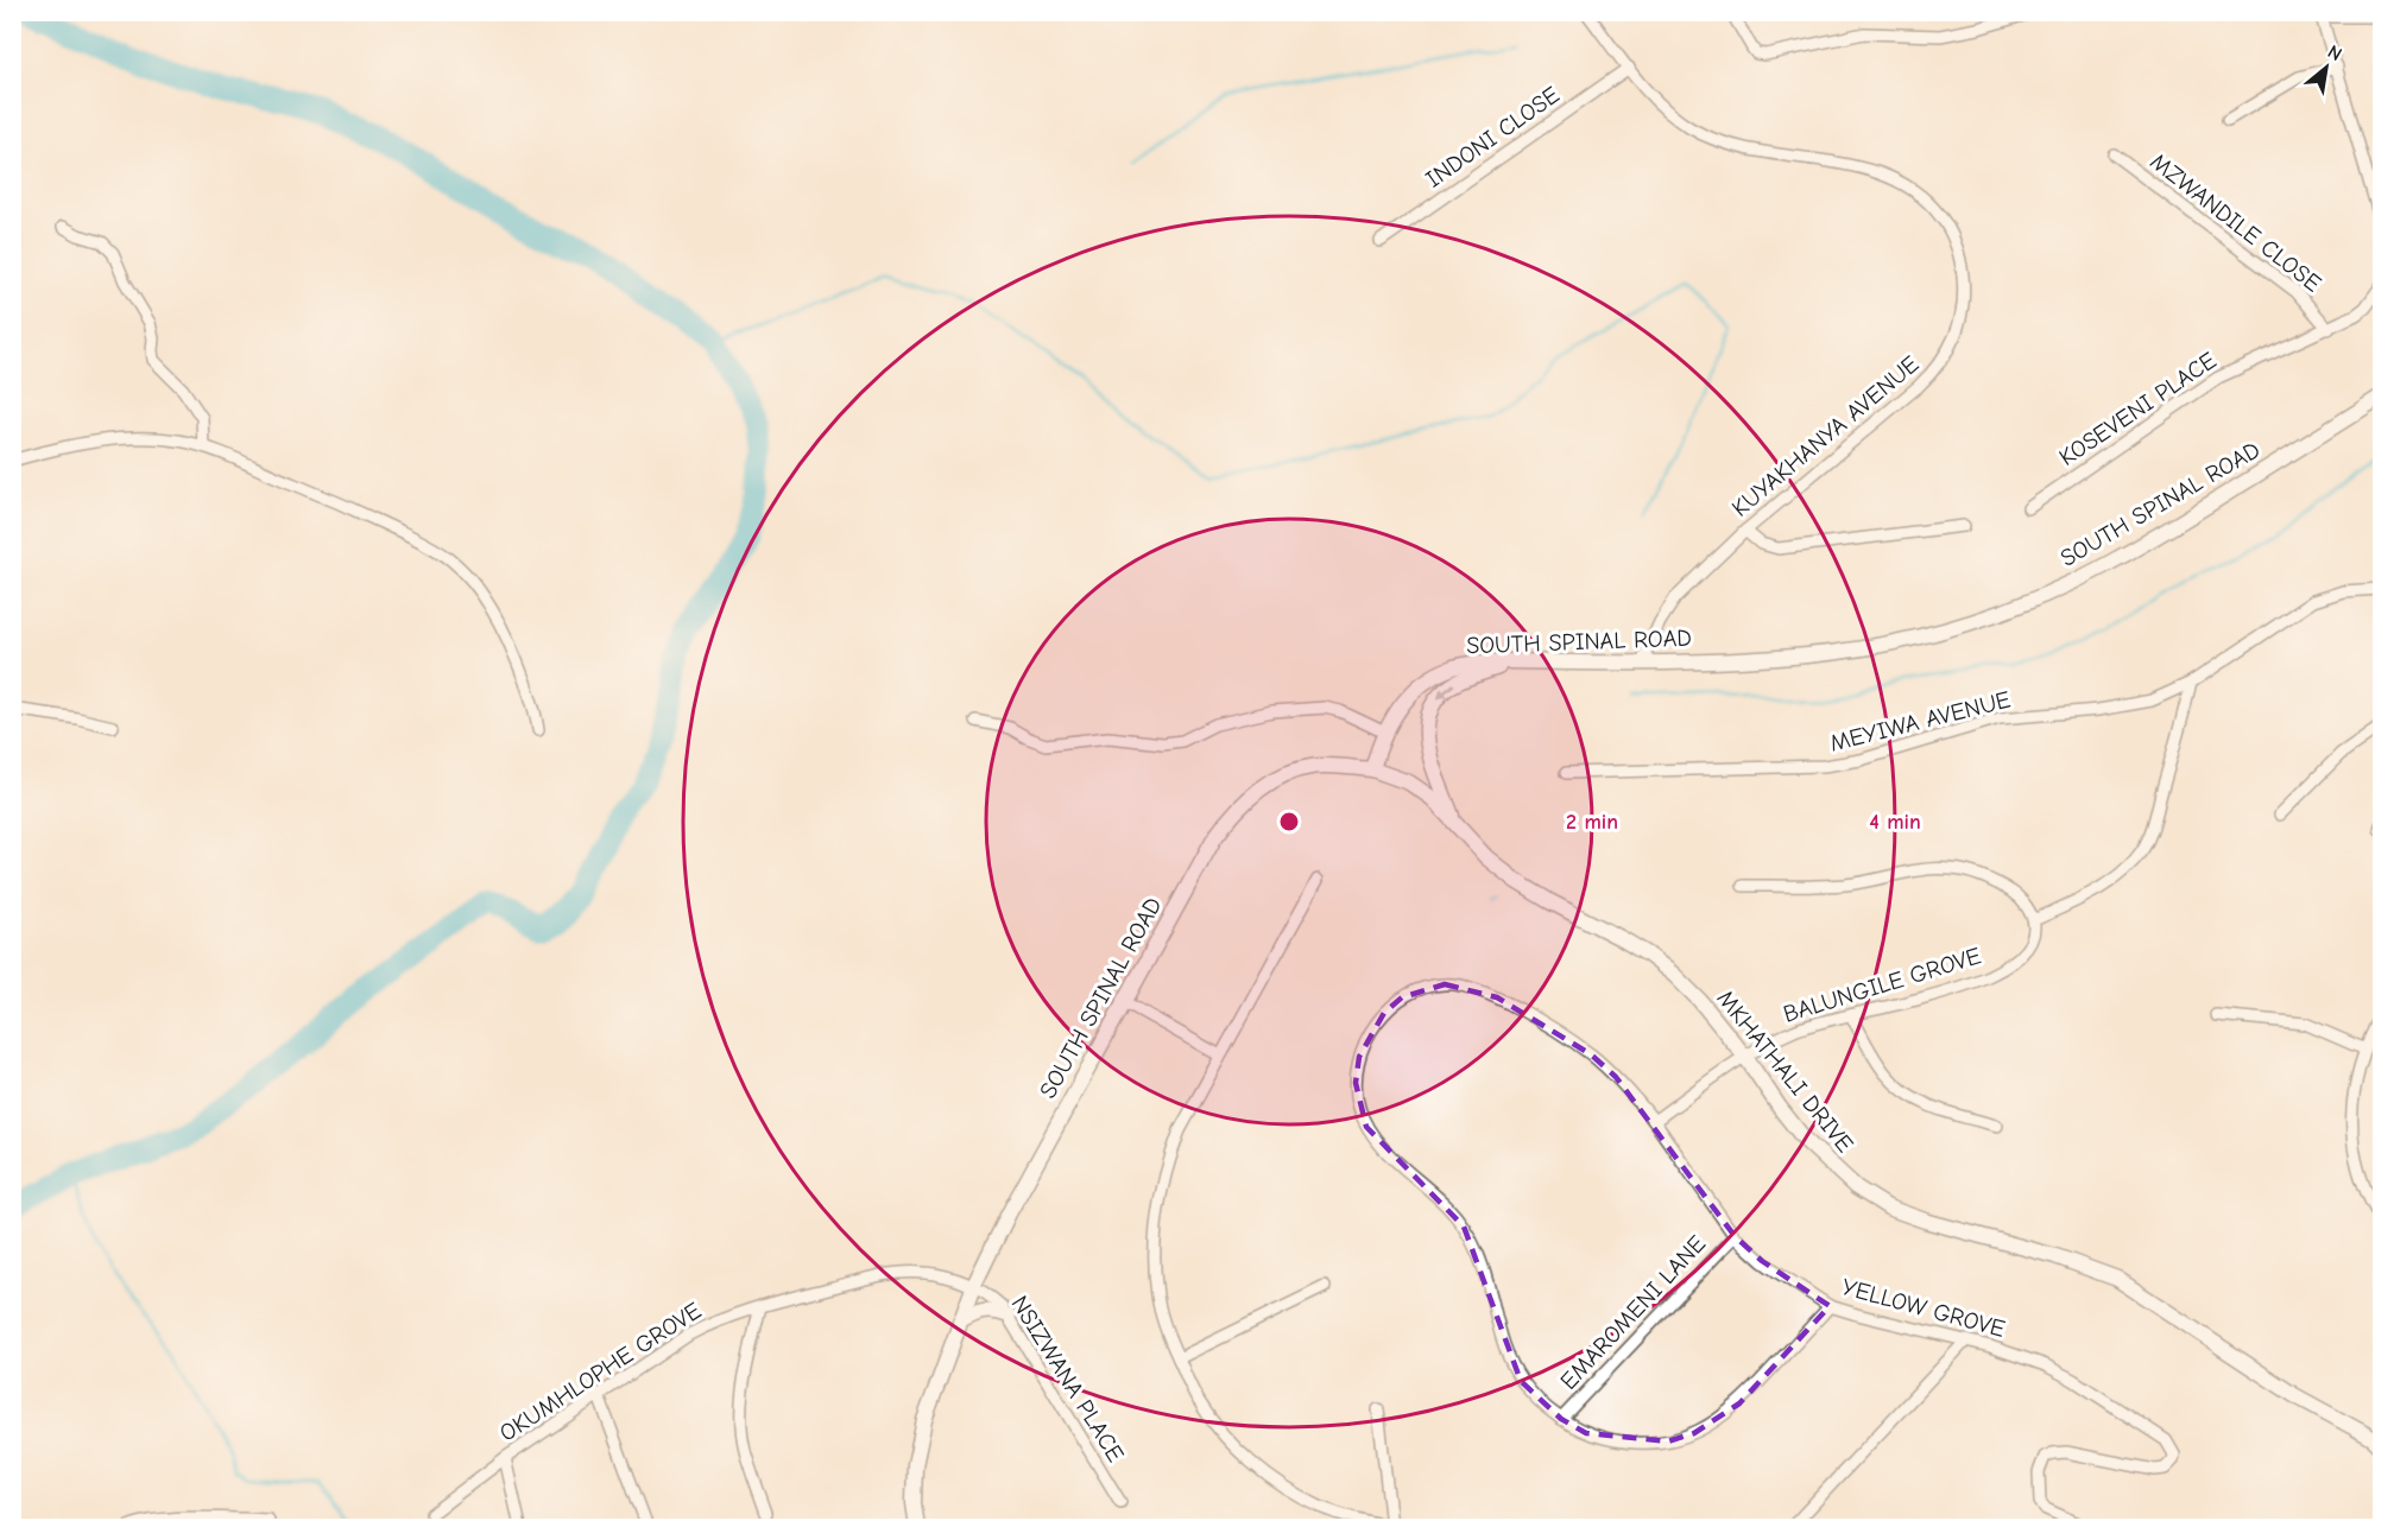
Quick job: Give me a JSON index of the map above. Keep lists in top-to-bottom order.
{
  "streets": {
    "street": [
      "INDONI CLOSE",
      "MZWANDILE CLOSE",
      "KOSEVENI PLACE",
      "KUYAKHANYA AVENUE",
      "SOUTH SPINAL ROAD",
      "MEYIWA AVENUE",
      "BALUNGILE GROVE",
      "MKHATHALI DRIVE",
      "YELLOW GROVE",
      "EMAROMENI LANE",
      "OKUMHLOPHE GROVE",
      "NSIZWANA PLACE"
    ]
  },
  "crossings": [
    ["INDONI CLOSE", "KUYAKHANYA AVENUE"],
    ["MZWANDILE CLOSE", "KOSEVENI PLACE"],
    ["KUYAKHANYA AVENUE", "SOUTH SPINAL ROAD"],
    ["SOUTH SPINAL ROAD", "MKHATHALI DRIVE"],
    ["SOUTH SPINAL ROAD", "OKUMHLOPHE GROVE"],
    ["SOUTH SPINAL ROAD", "NSIZWANA PLACE"],
    ["BALUNGILE GROVE", "MKHATHALI DRIVE"],
    ["YELLOW GROVE", "EMAROMENI LANE"],
    ["OKUMHLOPHE GROVE", "NSIZWANA PLACE"]
  ],
  "north": "top right",
  "rings": ["2 min", "4 min"]
}
